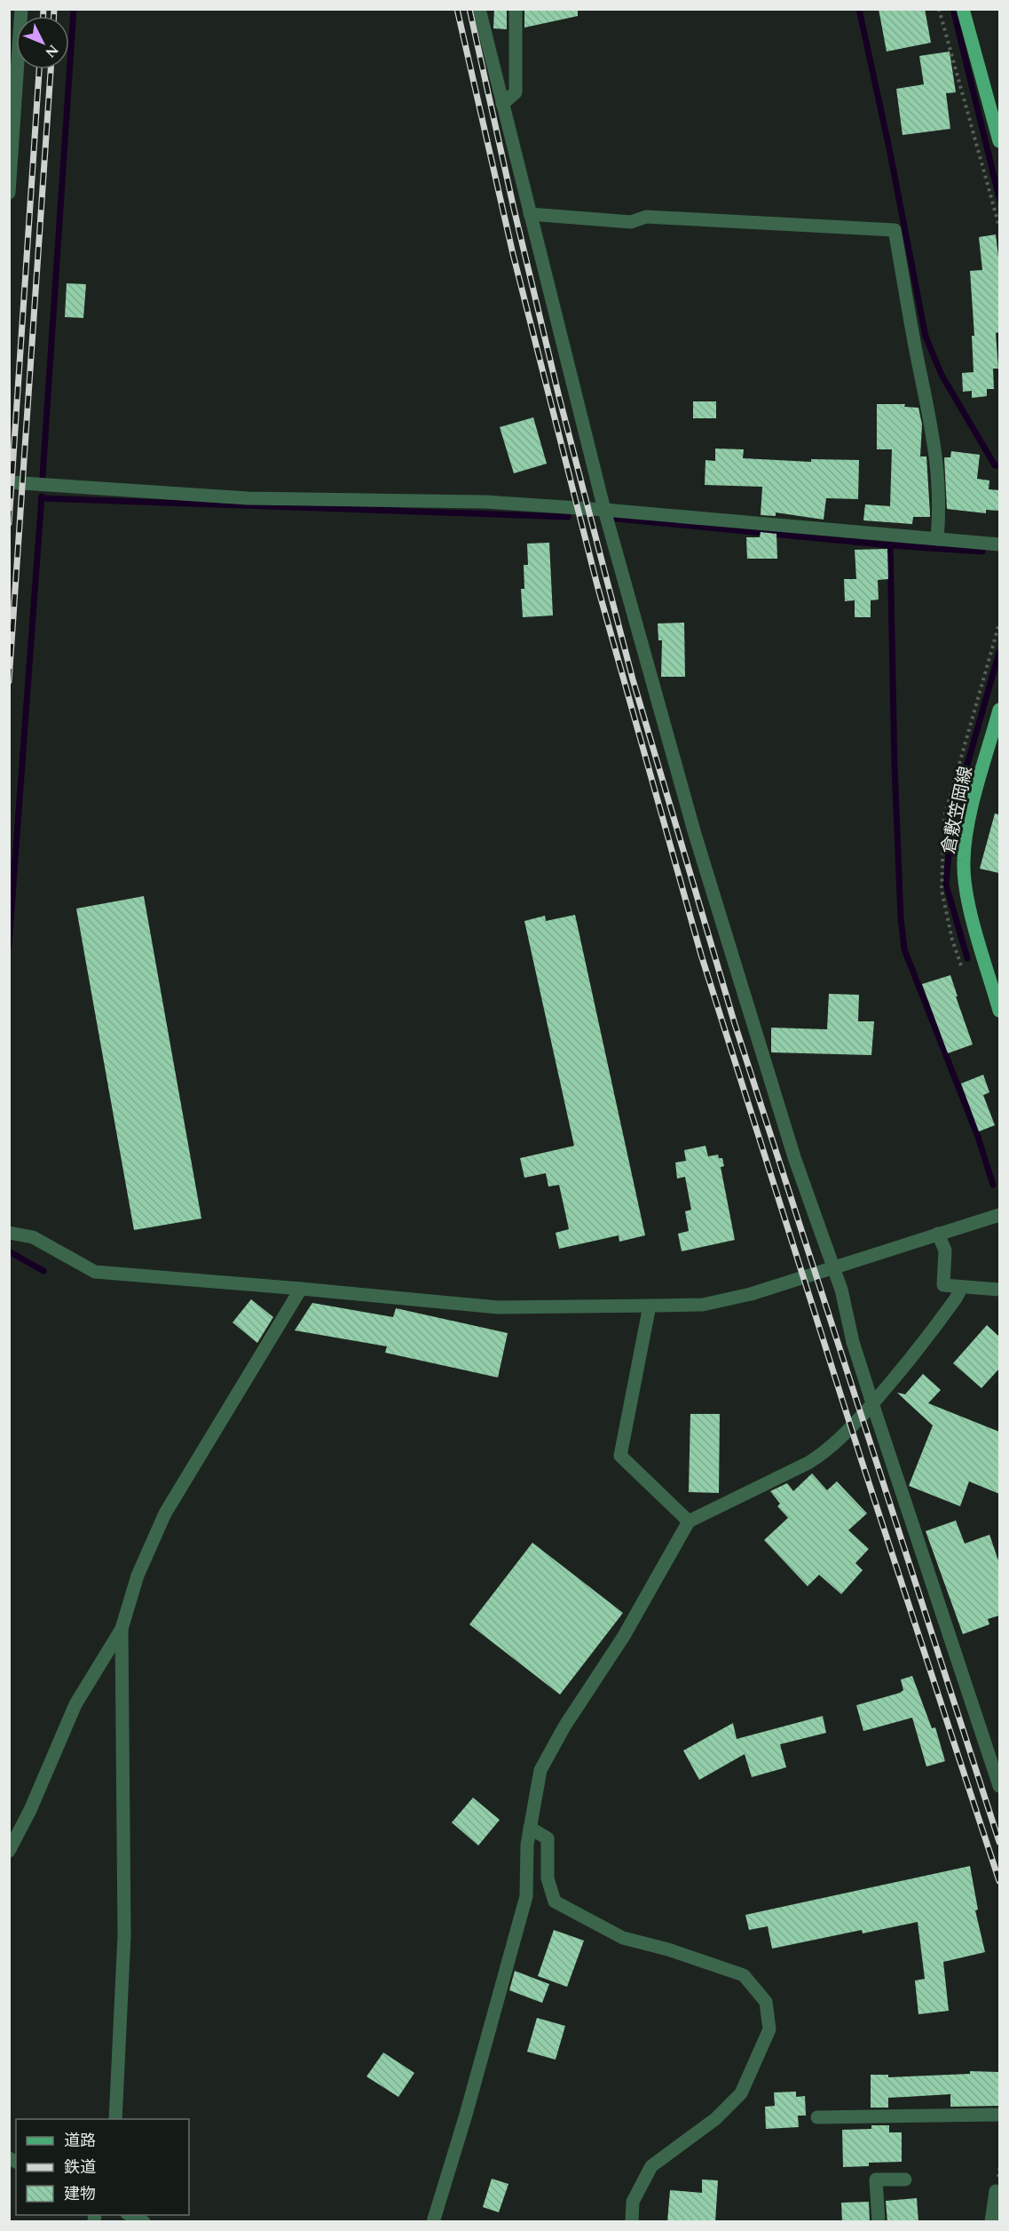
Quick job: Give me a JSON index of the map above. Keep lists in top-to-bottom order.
{
  "streets": {
    "main road": ["倉敷笠岡線"]
  },
  "legend": ["道路", "鉄道", "建物"],
  "north": "bottom right"
}
